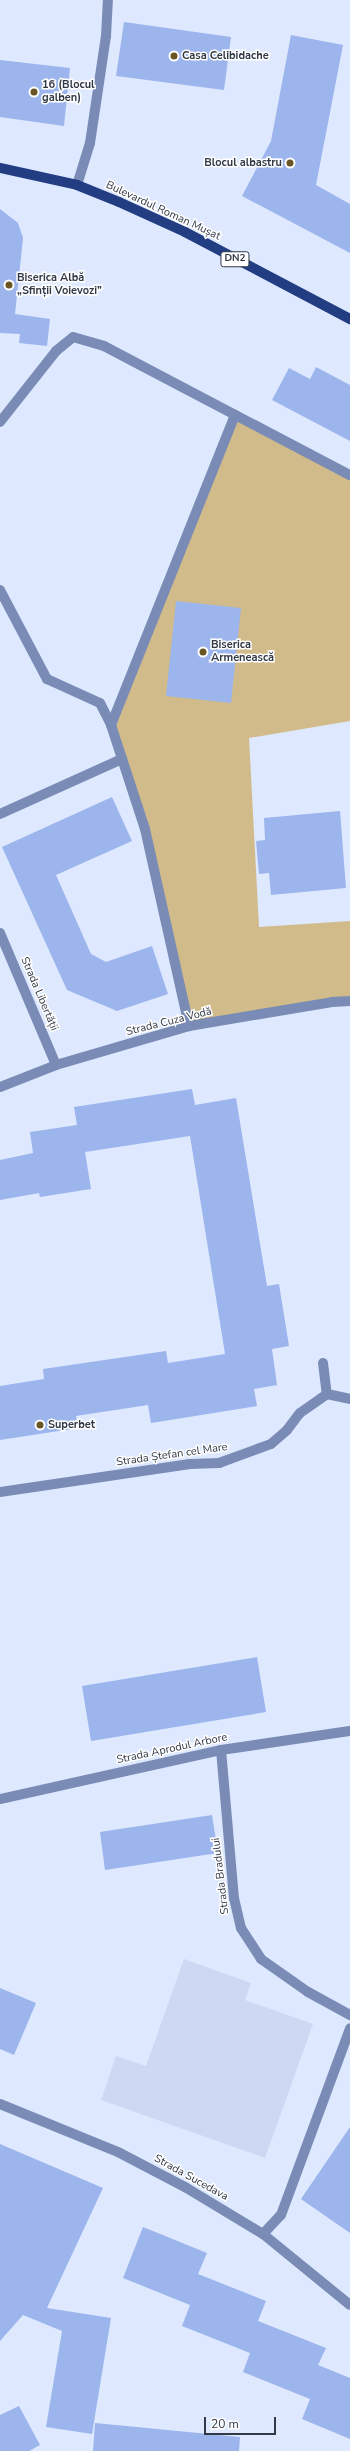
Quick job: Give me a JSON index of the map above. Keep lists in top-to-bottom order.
{
  "streets": {
    "main road": ["Bulevardul Roman Mușat", "DN2"],
    "street": [
      "Strada Libertății",
      "Strada Cuza Vodă",
      "Strada Ștefan cel Mare",
      "Strada Aprodul Arbore",
      "Strada Bradului",
      "Strada Sucedava"
    ]
  },
  "crossings": [
    ["Strada Libertății", "Strada Cuza Vodă"],
    ["Strada Aprodul Arbore", "Strada Bradului"]
  ],
  "places": [
    "Casa Celibidache",
    "16 (Blocul galben)",
    "Blocul albastru",
    "Biserica Albă „Sfinții Voievozi”",
    "Biserica Armenească",
    "Superbet"
  ],
  "scale_bar": "20 m"
}
